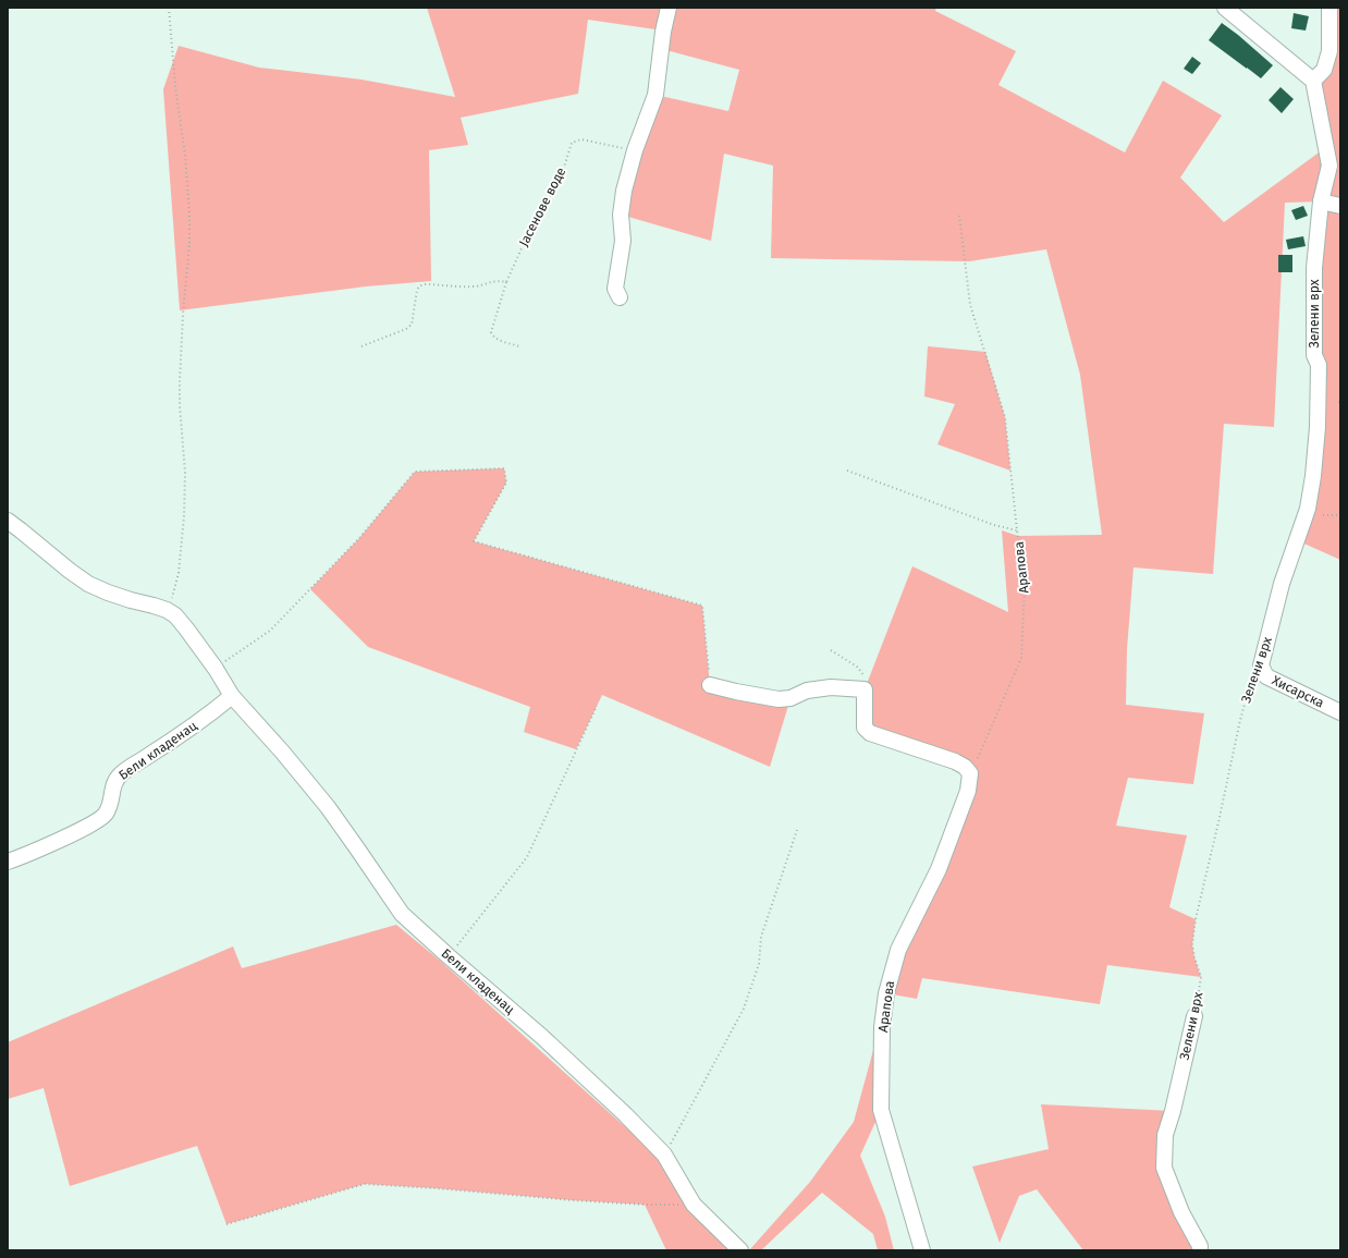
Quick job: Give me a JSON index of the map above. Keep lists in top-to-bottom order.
{
  "streets": {
    "street": [
      "Зелени врх",
      "Арапова",
      "Хисарска",
      "Бели кладенац"
    ],
    "path": ["Јасенове воде"]
  },
  "crossings": [
    ["Зелени врх", "Хисарска"]
  ]
}
